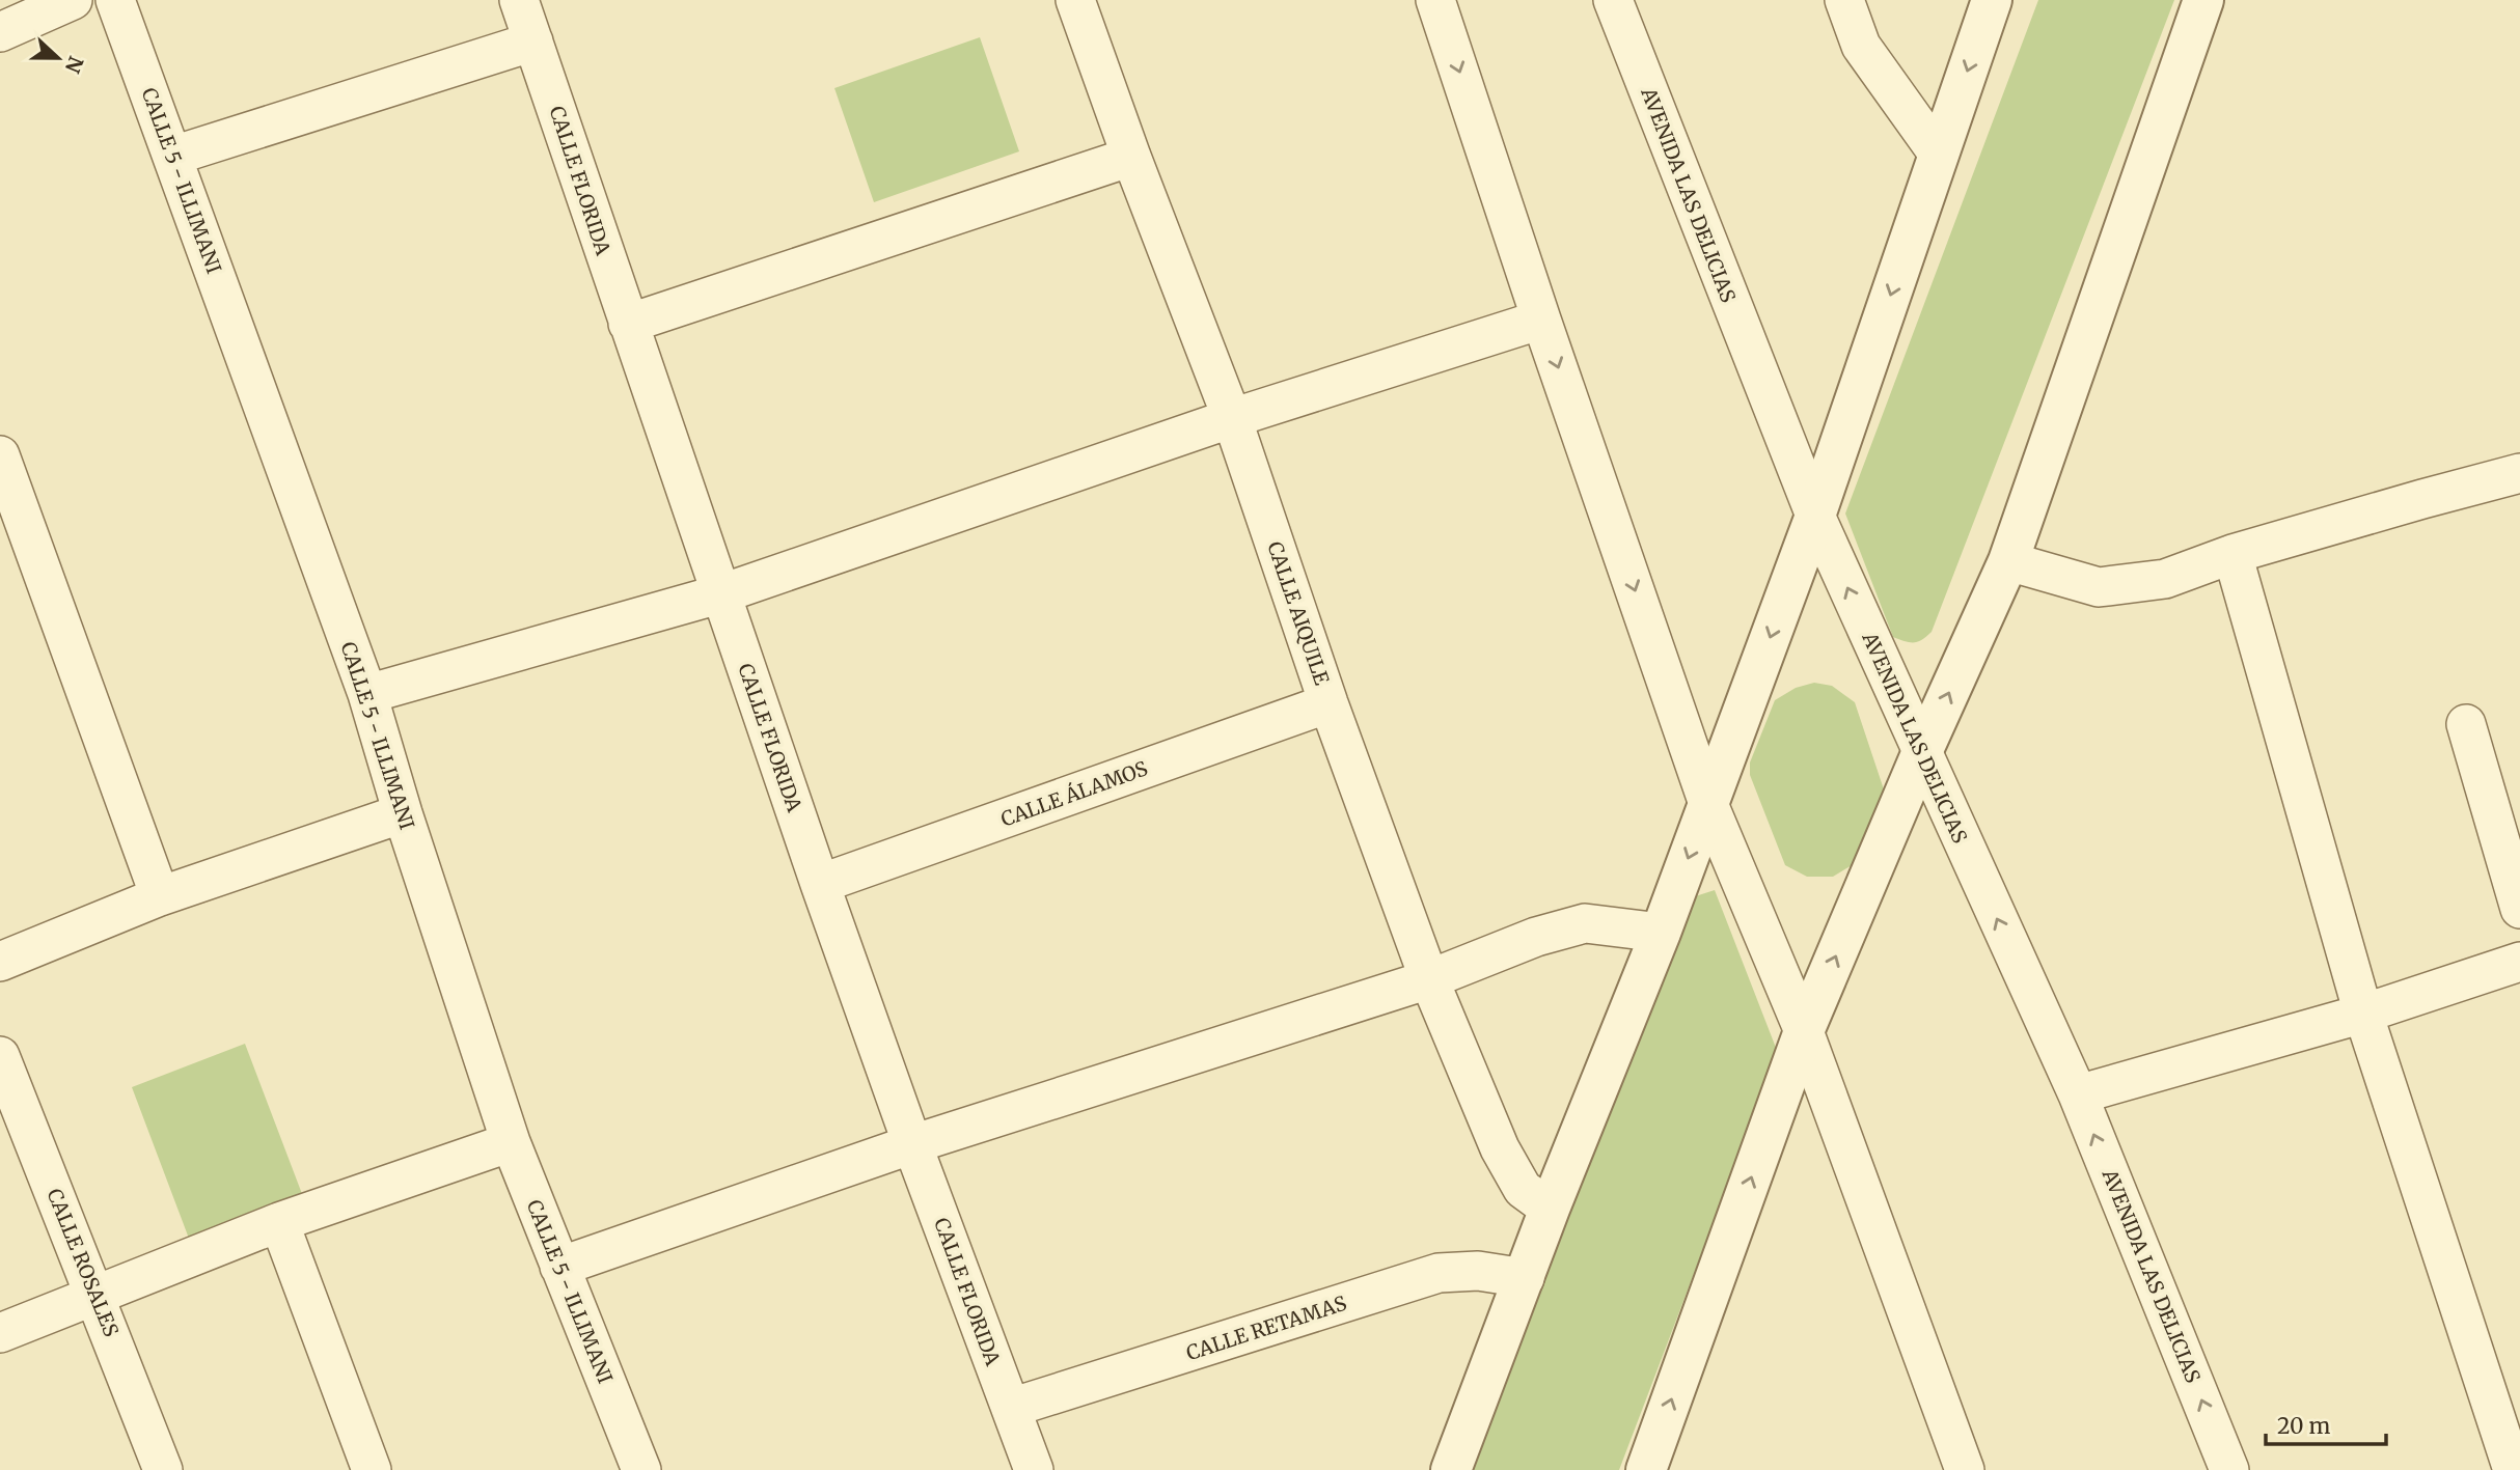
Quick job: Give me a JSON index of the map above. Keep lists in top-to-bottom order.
{
  "streets": {
    "street": [
      "CALLE 5 - ILLIMANI",
      "CALLE FLORIDA",
      "AVENIDA LAS DELICIAS",
      "CALLE AIQUILE",
      "CALLE ÁLAMOS",
      "CALLE ROSALES",
      "CALLE RETAMAS"
    ]
  },
  "crossings": [
    ["CALLE FLORIDA", "CALLE ÁLAMOS"],
    ["CALLE FLORIDA", "CALLE RETAMAS"],
    ["CALLE AIQUILE", "CALLE ÁLAMOS"]
  ],
  "scale_bar": "20 m",
  "north": "right"
}
